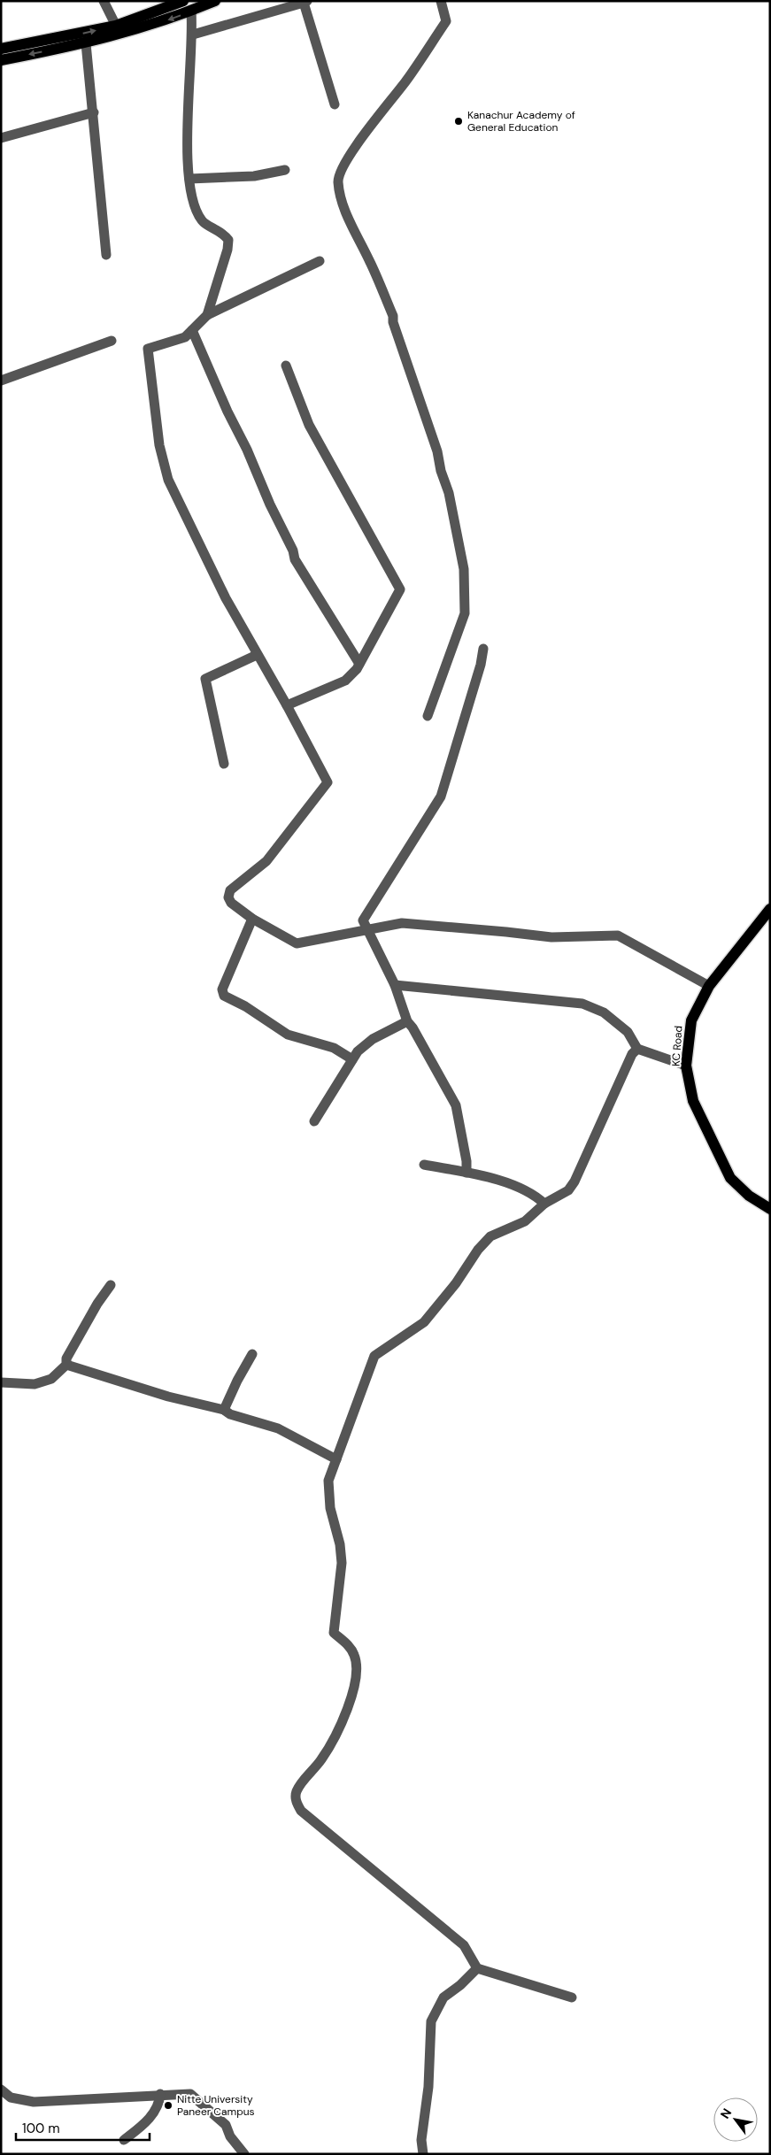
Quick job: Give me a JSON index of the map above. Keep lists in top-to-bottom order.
{
  "streets": {
    "main road": ["KC Road"]
  },
  "places": ["Kanachur Academy of General Education", "Nitte University Paneer Campus"],
  "scale_bar": "100 m",
  "north": "top left"
}
